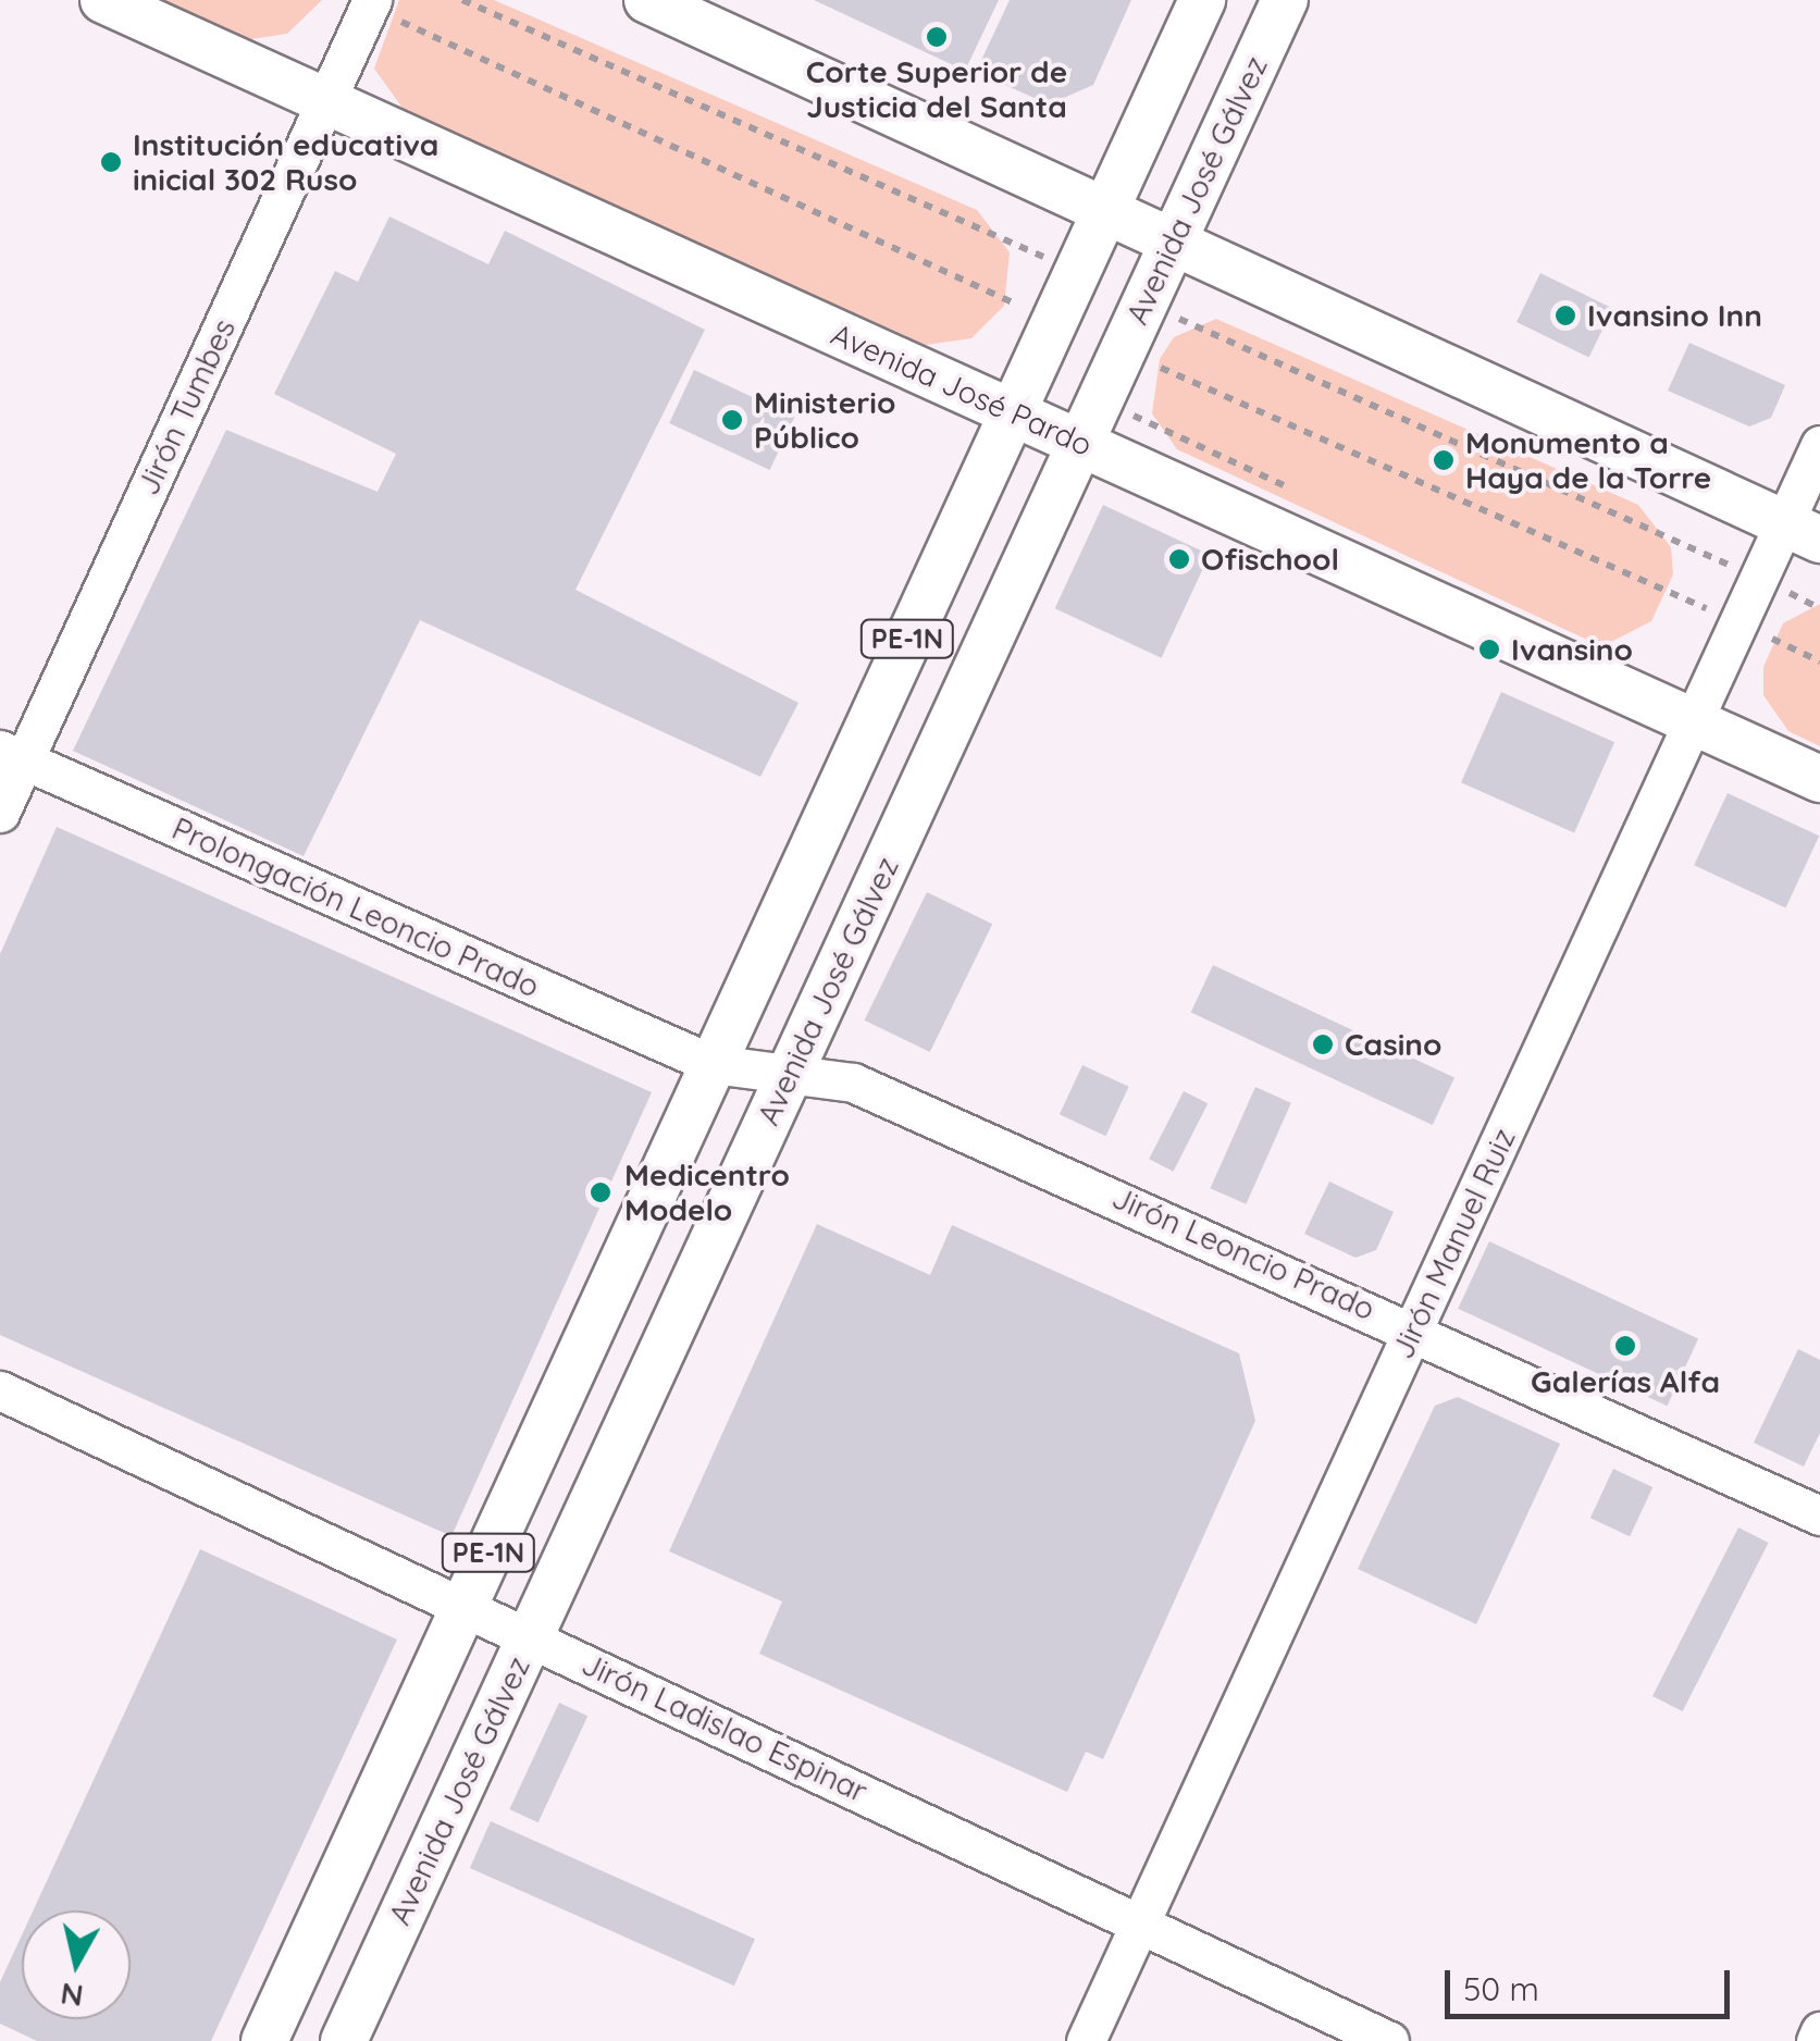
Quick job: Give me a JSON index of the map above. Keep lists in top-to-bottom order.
{
  "streets": {
    "main road": ["Avenida José Gálvez", "Avenida José Pardo", "PE-1N"],
    "street": [
      "Jirón Tumbes",
      "Prolongación Leoncio Prado",
      "Jirón Manuel Ruiz",
      "Jirón Leoncio Prado",
      "Jirón Ladislao Espinar"
    ]
  },
  "crossings": [
    ["Avenida José Gálvez", "Avenida José Pardo"],
    ["Avenida José Gálvez", "Jirón Leoncio Prado"],
    ["Avenida José Gálvez", "Jirón Ladislao Espinar"],
    ["Avenida José Pardo", "Jirón Tumbes"],
    ["Avenida José Pardo", "PE-1N"],
    ["Avenida José Pardo", "Jirón Manuel Ruiz"],
    ["Jirón Tumbes", "Prolongación Leoncio Prado"],
    ["PE-1N", "Prolongación Leoncio Prado"],
    ["PE-1N", "Jirón Leoncio Prado"],
    ["PE-1N", "Jirón Ladislao Espinar"],
    ["Prolongación Leoncio Prado", "Jirón Leoncio Prado"],
    ["Jirón Manuel Ruiz", "Jirón Leoncio Prado"],
    ["Jirón Manuel Ruiz", "Jirón Ladislao Espinar"]
  ],
  "places": [
    "Corte Superior de Justicia del Santa",
    "Institución educativa inicial 302 Ruso",
    "Ivansino Inn",
    "Ministerio Público",
    "Monumento a Haya de la Torre",
    "Ofischool",
    "Ivansino",
    "Casino",
    "Medicentro Modelo",
    "Galerías Alfa"
  ],
  "scale_bar": "50 m",
  "north": "bottom"
}
